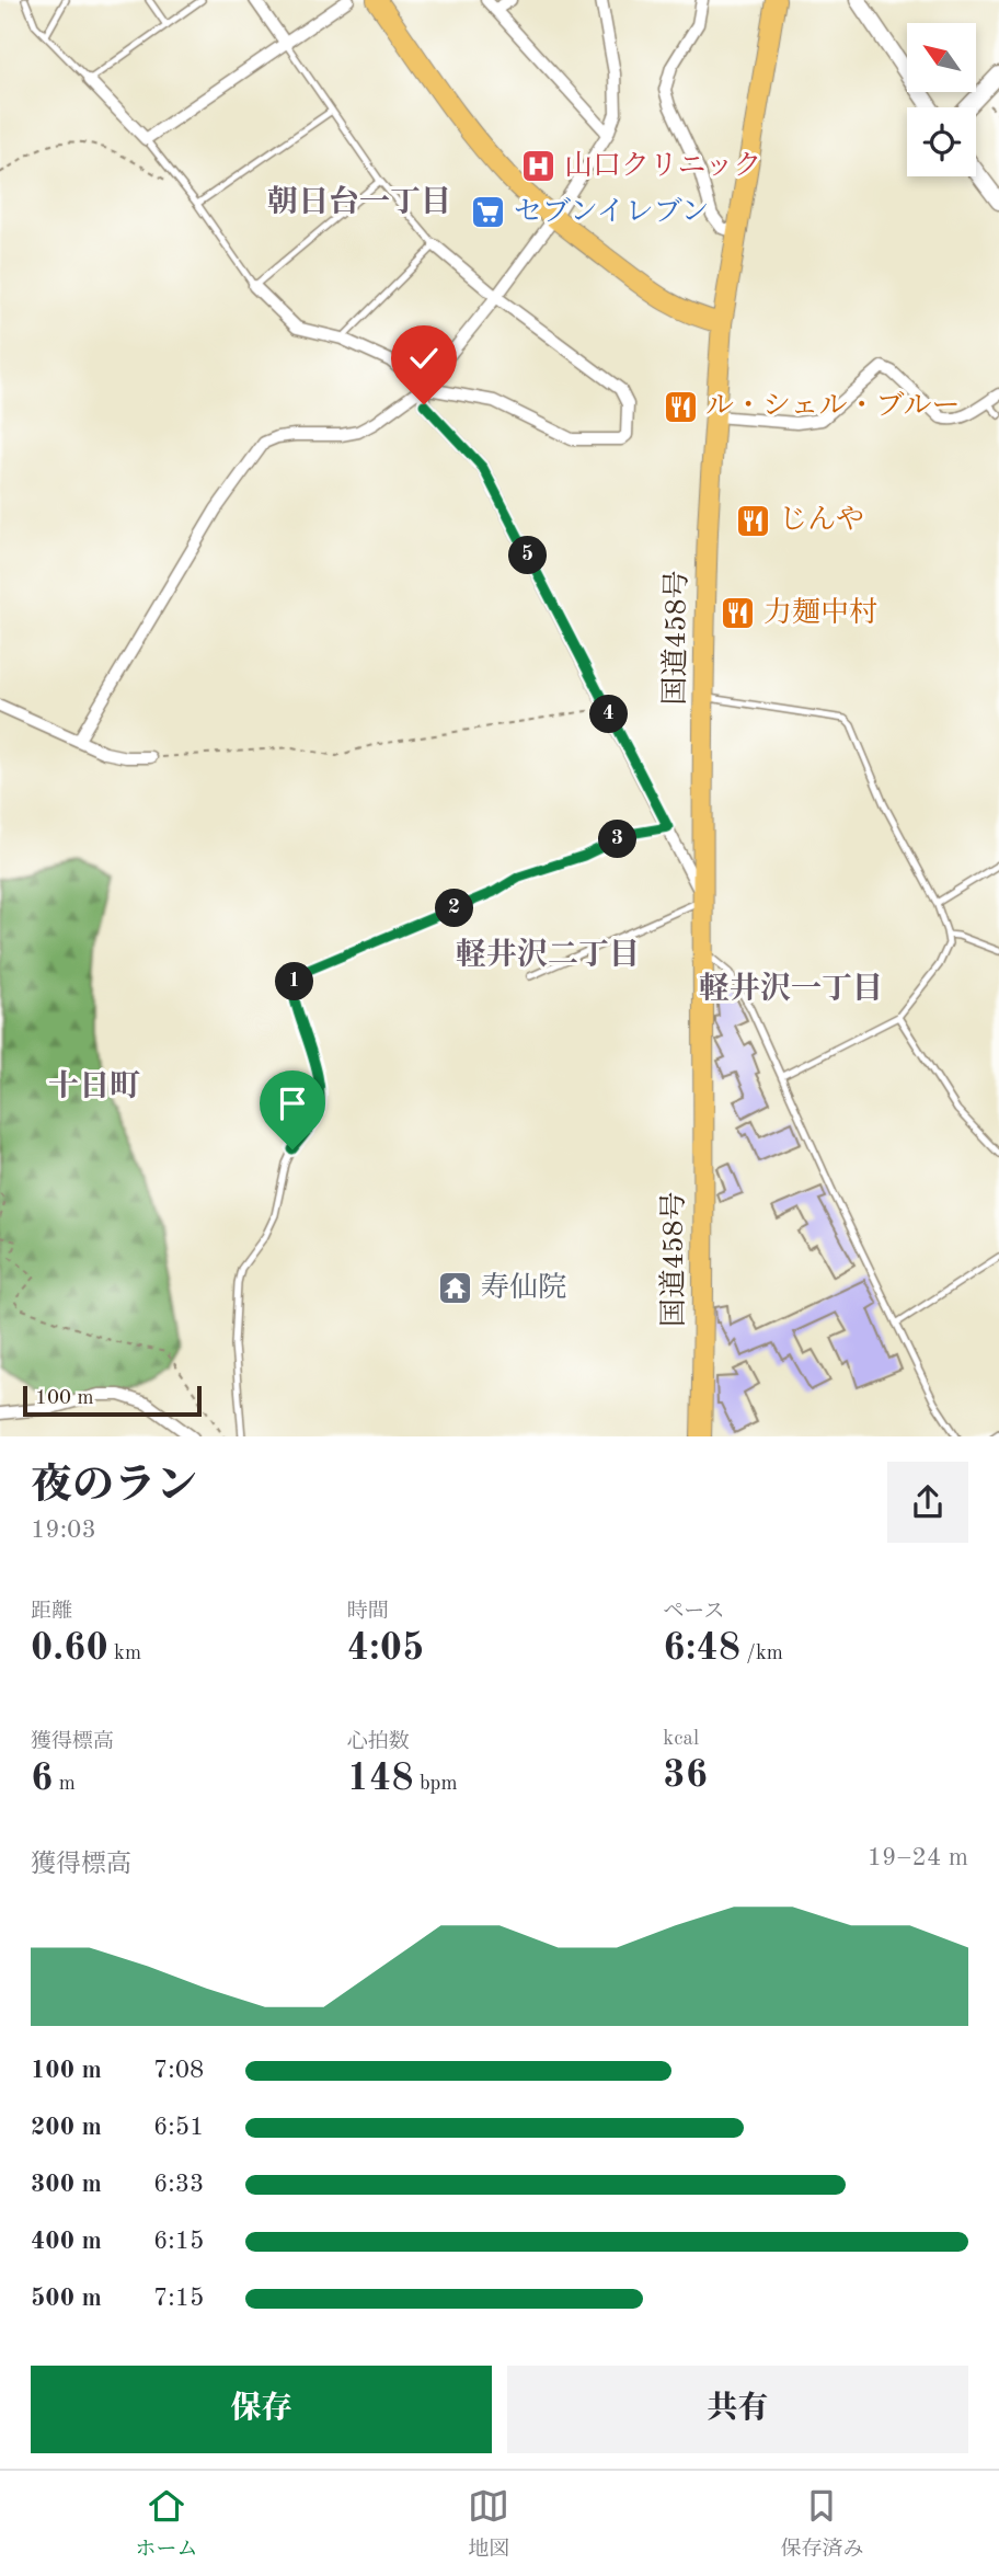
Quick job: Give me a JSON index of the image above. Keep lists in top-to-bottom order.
{
  "streets": {
    "main road": ["国道458号"]
  },
  "districts": [
    "朝日台一丁目",
    "軽井沢二丁目",
    "軽井沢一丁目",
    "十日町"
  ],
  "places": {
    "hospital": ["山口クリニック"],
    "supermarket": ["セブンイレブン"],
    "restaurant": ["ル・シェル・ブルー", "じんや", "力麺中村"],
    "temple": ["寿仙院"]
  },
  "scale_bar": "100 m",
  "north": "top left",
  "page": {
    "pins": [
      "5",
      "4",
      "3",
      "2",
      "1"
    ],
    "scale": "100 m",
    "heading": ["夜のラン", "19:03"],
    "stats": [
      ["距離", "0.60 km"],
      ["時間", "4:05"],
      ["ペース", "6:48 /km"],
      ["獲得標高", "6 m"],
      ["心拍数", "148 bpm"],
      ["kcal", "36"]
    ],
    "chart": ["獲得標高", "19–24 m"],
    "list": [
      {
        "name": "100 m",
        "note": "7:08"
      },
      {
        "name": "200 m",
        "note": "6:51"
      },
      {
        "name": "300 m",
        "note": "6:33"
      },
      {
        "name": "400 m",
        "note": "6:15"
      },
      {
        "name": "500 m",
        "note": "7:15"
      }
    ],
    "buttons": ["保存", "共有"],
    "tabs": ["ホーム", "地図", "保存済み"]
  }
}
